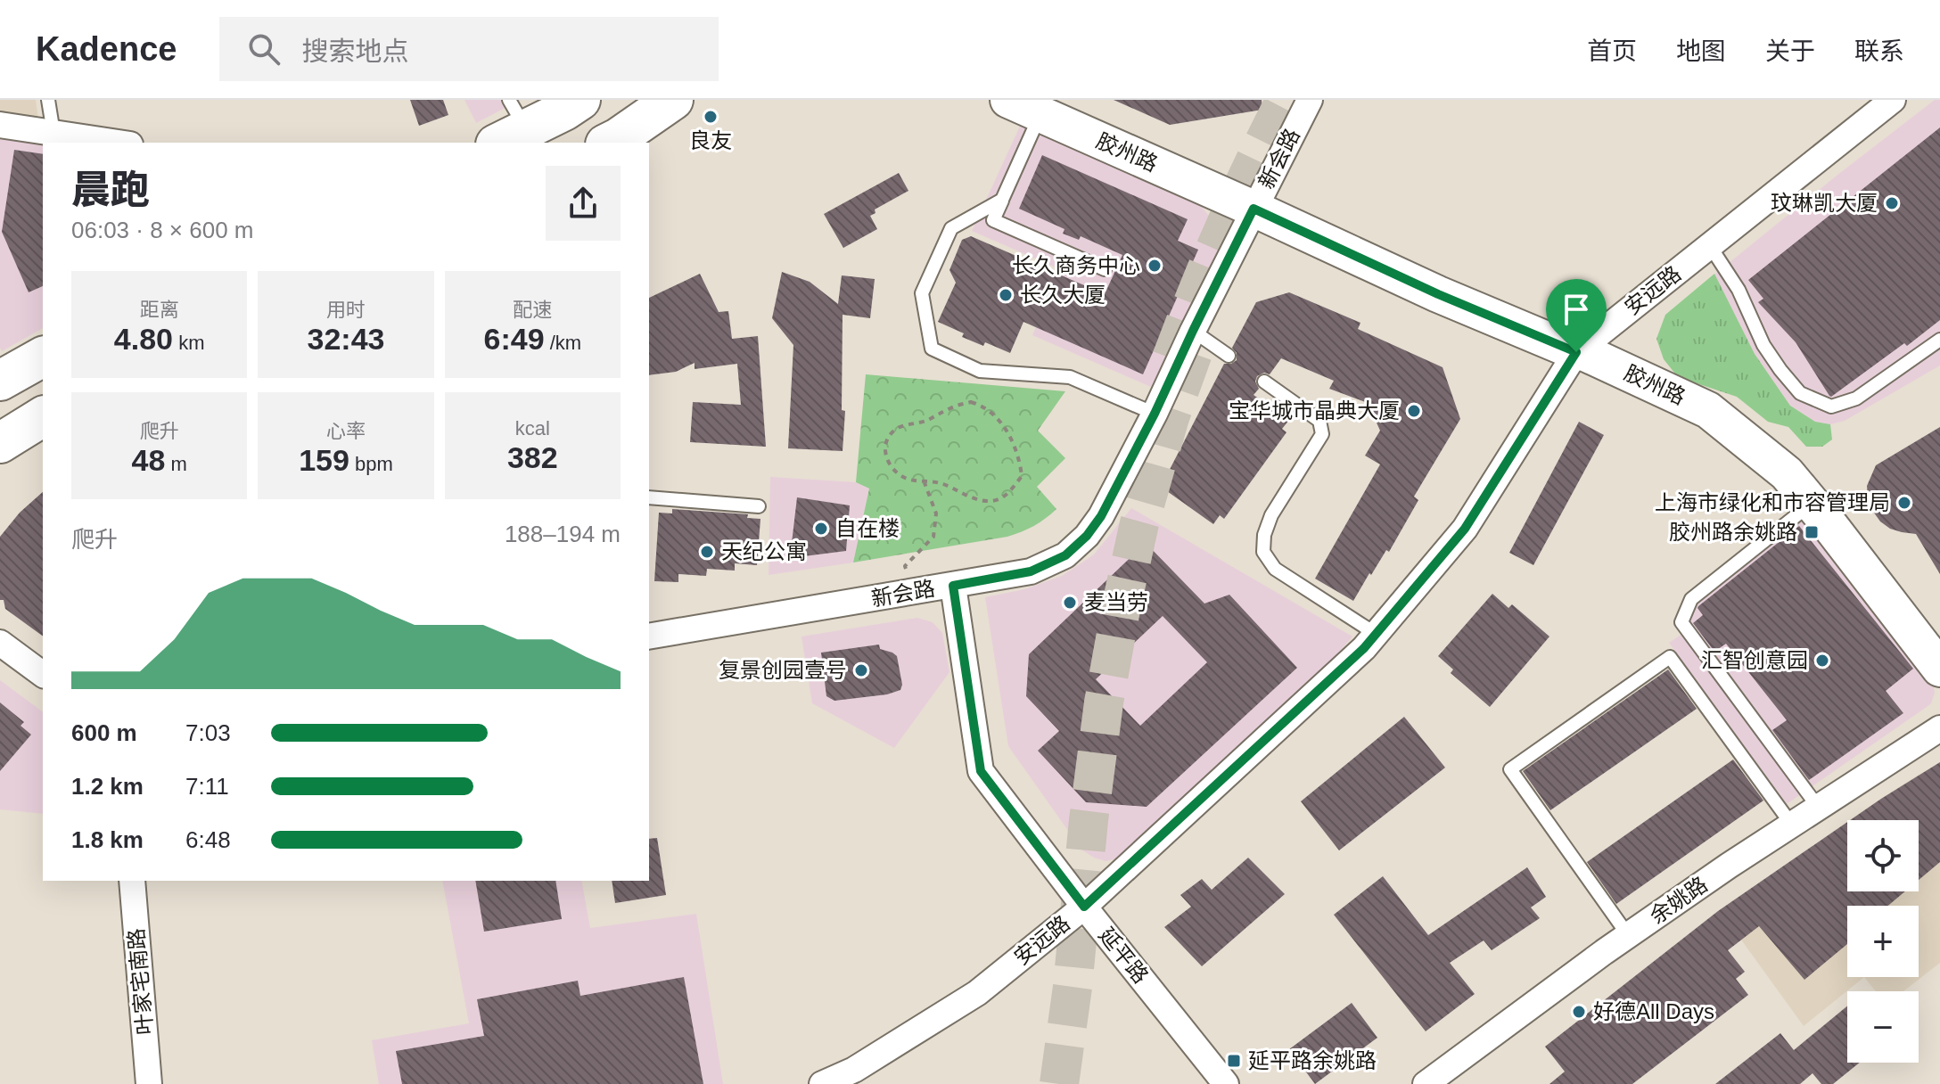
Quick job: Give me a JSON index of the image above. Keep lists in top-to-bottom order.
{
  "streets": {
    "street": [
      "胶州路",
      "新会路",
      "安远路",
      "余姚路",
      "延平路",
      "叶家宅南路"
    ]
  },
  "crossings": [
    ["胶州路", "新会路"],
    ["胶州路", "安远路"],
    ["新会路", "延平路"],
    ["安远路", "延平路"]
  ],
  "places": {
    "other": [
      "良友",
      "玟琳凯大厦",
      "长久商务中心",
      "长久大厦",
      "宝华城市晶典大厦",
      "上海市绿化和市容管理局",
      "自在楼",
      "天纪公寓",
      "麦当劳",
      "汇智创意园",
      "复景创园壹号",
      "好德All Days"
    ],
    "transit": ["胶州路余姚路", "延平路余姚路"]
  },
  "page": {
    "header": "Kadence",
    "search": "搜索地点",
    "nav": [
      "首页",
      "地图",
      "关于",
      "联系"
    ],
    "heading": ["晨跑", "06:03 · 8 × 600 m"],
    "stats": [
      ["距离", "4.80 km"],
      ["用时", "32:43"],
      ["配速", "6:49 /km"],
      ["爬升", "48 m"],
      ["心率", "159 bpm"],
      ["kcal", "382"]
    ],
    "chart": ["爬升", "188–194 m"],
    "list": [
      {
        "name": "600 m",
        "note": "7:03"
      },
      {
        "name": "1.2 km",
        "note": "7:11"
      },
      {
        "name": "1.8 km",
        "note": "6:48"
      }
    ],
    "map_buttons": ["+", "−"]
  }
}
